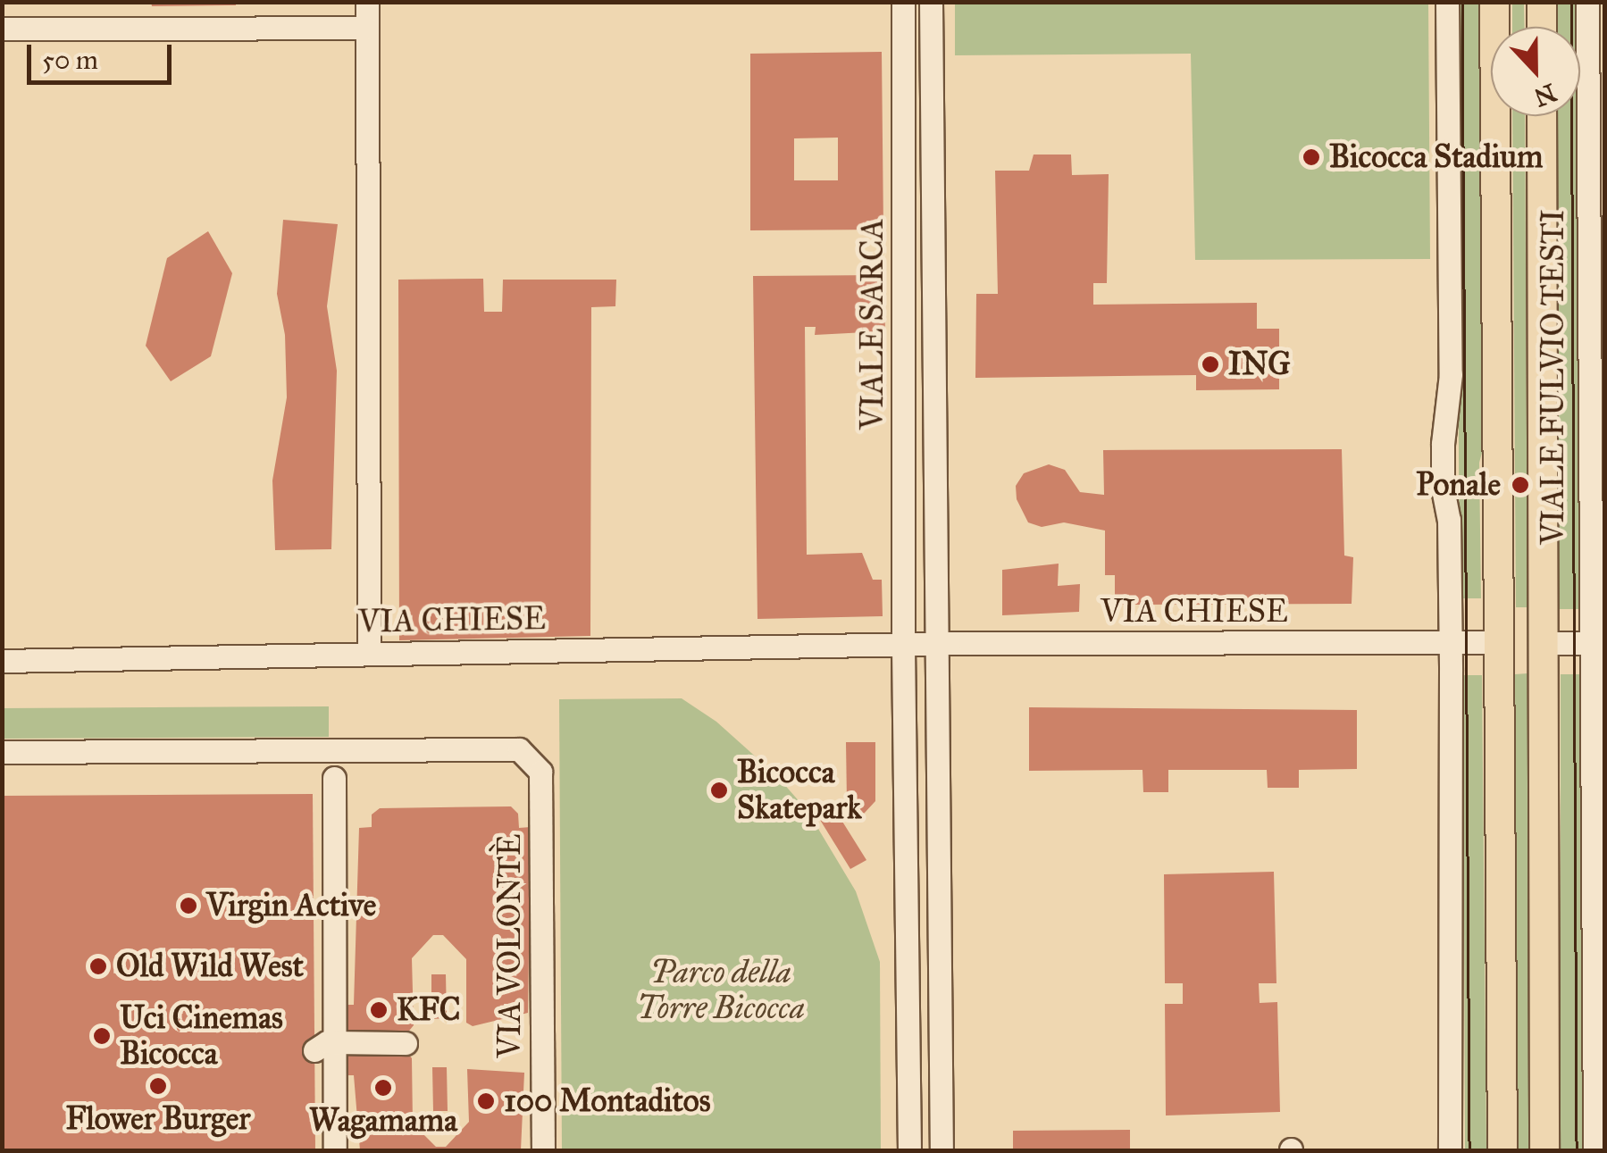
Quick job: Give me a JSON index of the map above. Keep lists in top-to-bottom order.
{
  "streets": {
    "main road": ["VIALE FULVIO TESTI"],
    "street": ["VIALE SARCA", "VIA CHIESE", "VIA VOLONTÈ"]
  },
  "crossings": [
    ["VIALE SARCA", "VIA CHIESE"]
  ],
  "parks": ["Parco della Torre Bicocca"],
  "places": [
    "Bicocca Stadium",
    "ING",
    "Ponale",
    "Bicocca Skatepark",
    "Virgin Active",
    "Old Wild West",
    "KFC",
    "Uci Cinemas Bicocca",
    "Flower Burger",
    "Wagamama",
    "100 Montaditos"
  ],
  "scale_bar": "50 m",
  "north": "bottom"
}
